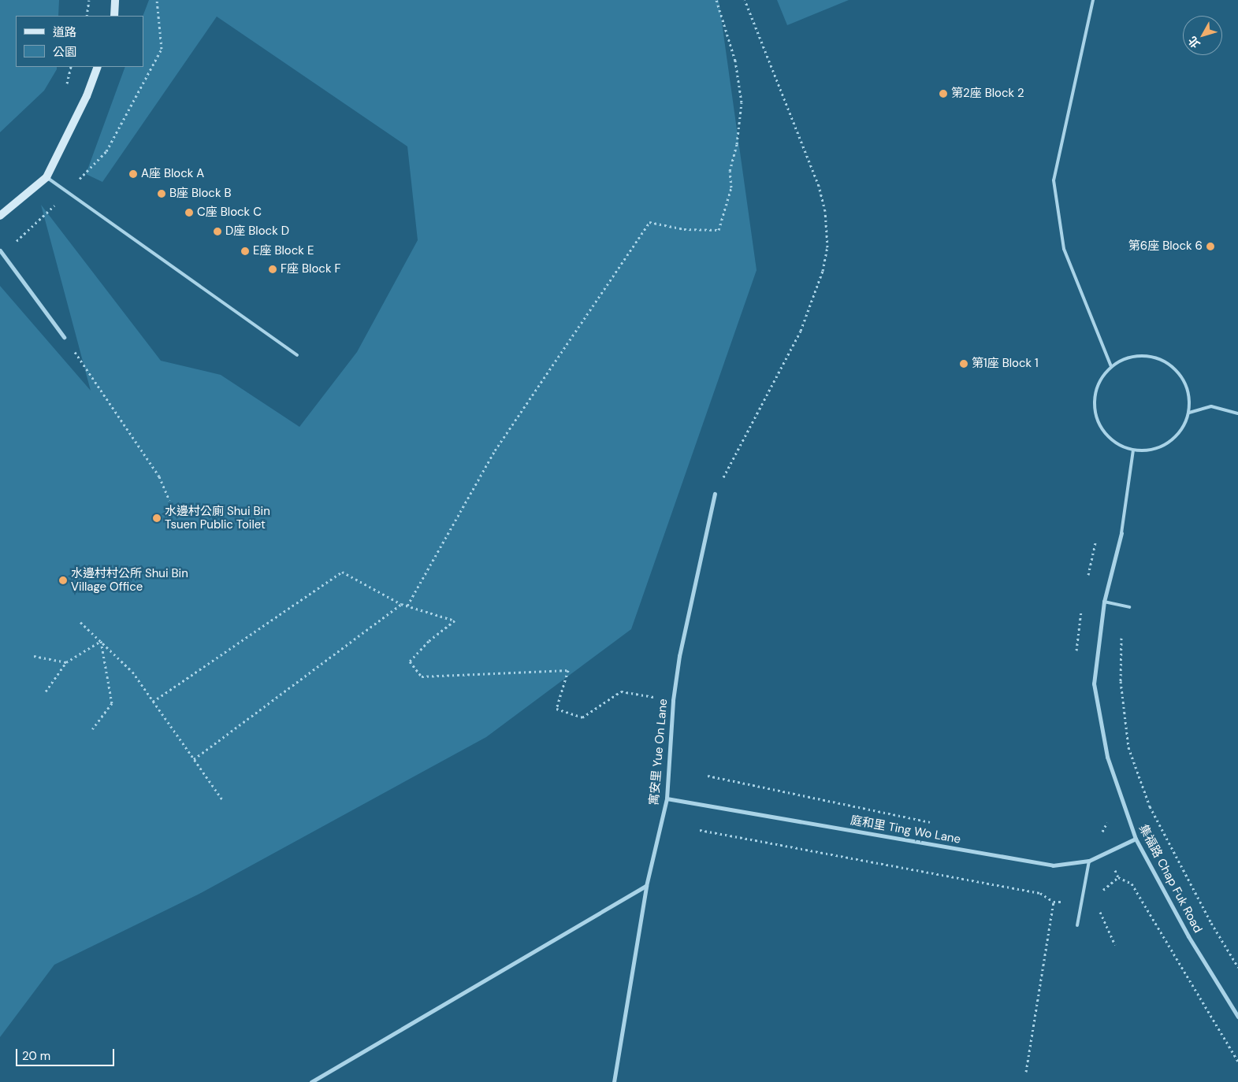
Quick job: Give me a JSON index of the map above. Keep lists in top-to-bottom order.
{
  "streets": {
    "street": ["寓安里 Yue On Lane", "庭和里 Ting Wo Lane", "集福路 Chap Fuk Road"]
  },
  "crossings": [
    ["寓安里 Yue On Lane", "庭和里 Ting Wo Lane"],
    ["庭和里 Ting Wo Lane", "集福路 Chap Fuk Road"]
  ],
  "places": [
    "第2座 Block 2",
    "A座 Block A",
    "B座 Block B",
    "C座 Block C",
    "D座 Block D",
    "第6座 Block 6",
    "E座 Block E",
    "F座 Block F",
    "第1座 Block 1",
    "水邊村公廁 Shui Bin Tsuen Public Toilet",
    "水邊村村公所 Shui Bin Village Office"
  ],
  "legend": ["道路", "公園"],
  "scale_bar": "20 m",
  "north": "bottom left"
}
